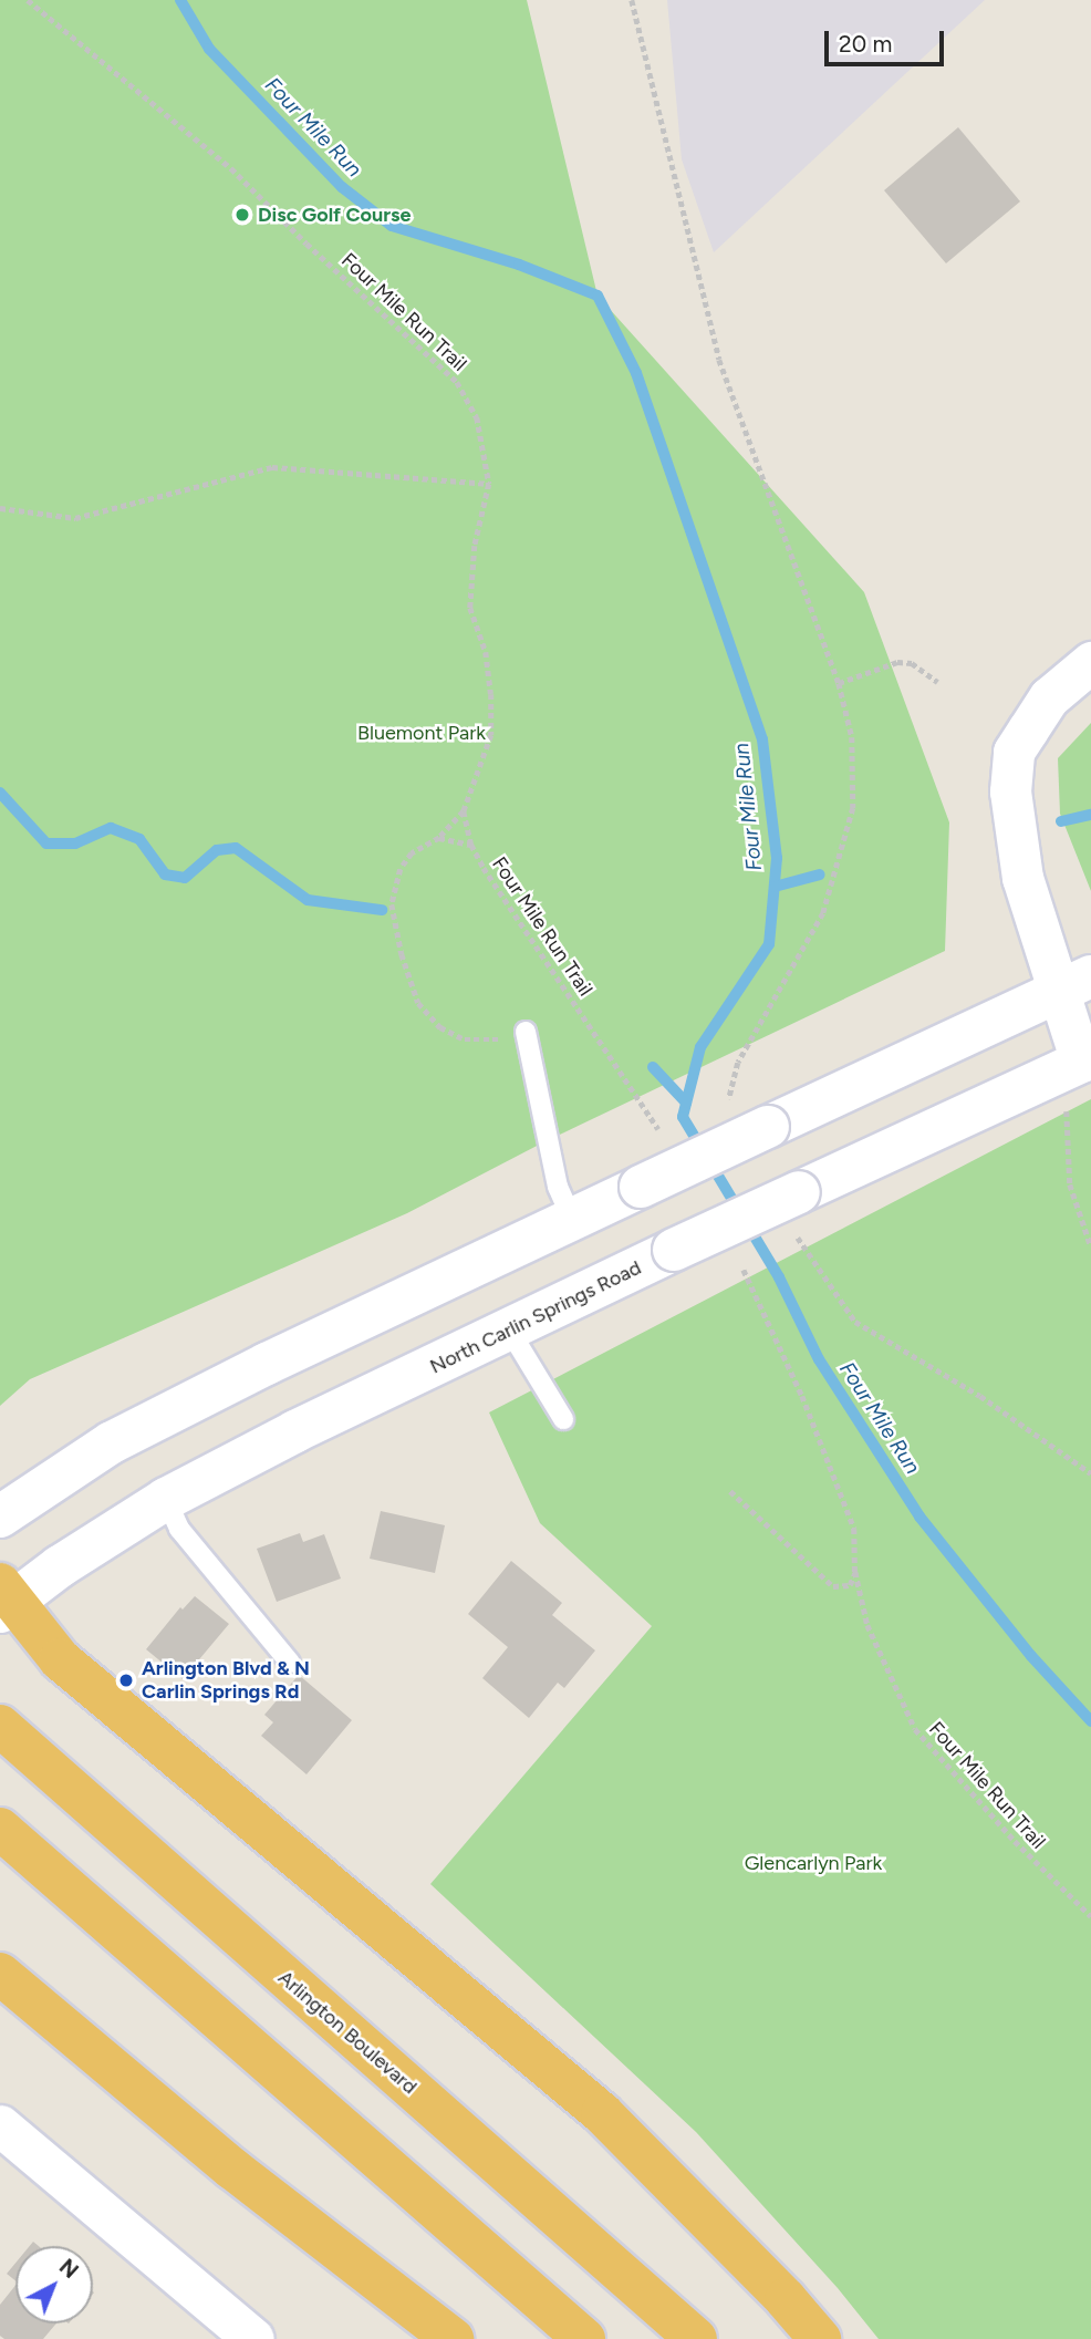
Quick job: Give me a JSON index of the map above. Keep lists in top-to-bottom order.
{
  "streets": {
    "highway": ["Arlington Boulevard"],
    "main road": ["North Carlin Springs Road"],
    "path": ["Four Mile Run Trail"]
  },
  "water": ["Four Mile Run"],
  "parks": ["Bluemont Park", "Glencarlyn Park"],
  "places": ["Disc Golf Course", "Arlington Blvd & N Carlin Springs Rd"],
  "scale_bar": "20 m",
  "north": "top right"
}
